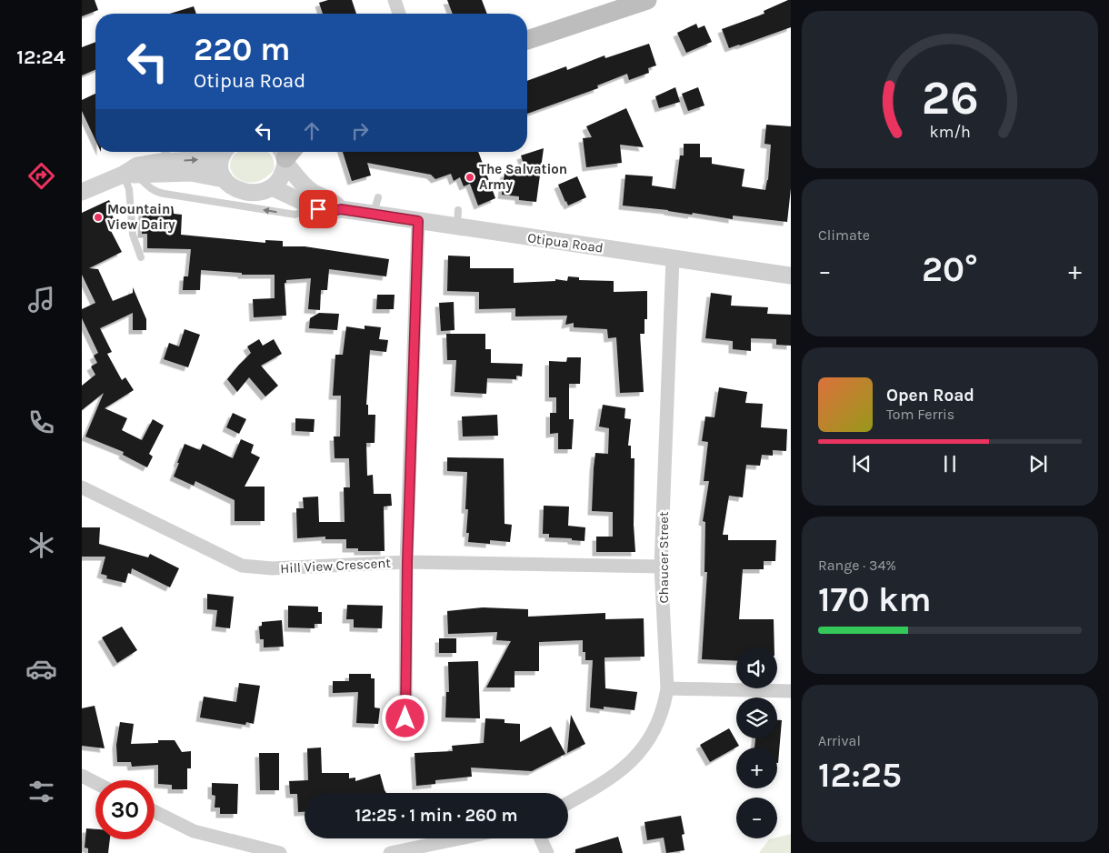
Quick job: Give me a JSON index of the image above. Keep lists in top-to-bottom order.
{
  "streets": {
    "street": ["Otipua Road", "Chaucer Street", "Hill View Crescent"]
  },
  "crossings": [
    ["Otipua Road", "Chaucer Street"],
    ["Chaucer Street", "Hill View Crescent"]
  ],
  "places": ["The Salvation Army", "Mountain View Dairy"],
  "page": {
    "tabs": "12:24",
    "turn": ["220 m", "Otipua Road"],
    "tile": [
      "Climate",
      ["Range · 34%", "170 km"],
      ["Arrival", "12:25"]
    ],
    "heat": ["−", "20°", "+"],
    "song": ["Open Road", "Tom Ferris"],
    "map_buttons": ["+", "−"],
    "limit": "30",
    "trip": "12:25 · 1 min · 260 m",
    "gauge": ["26", "km/h"]
  }
}
